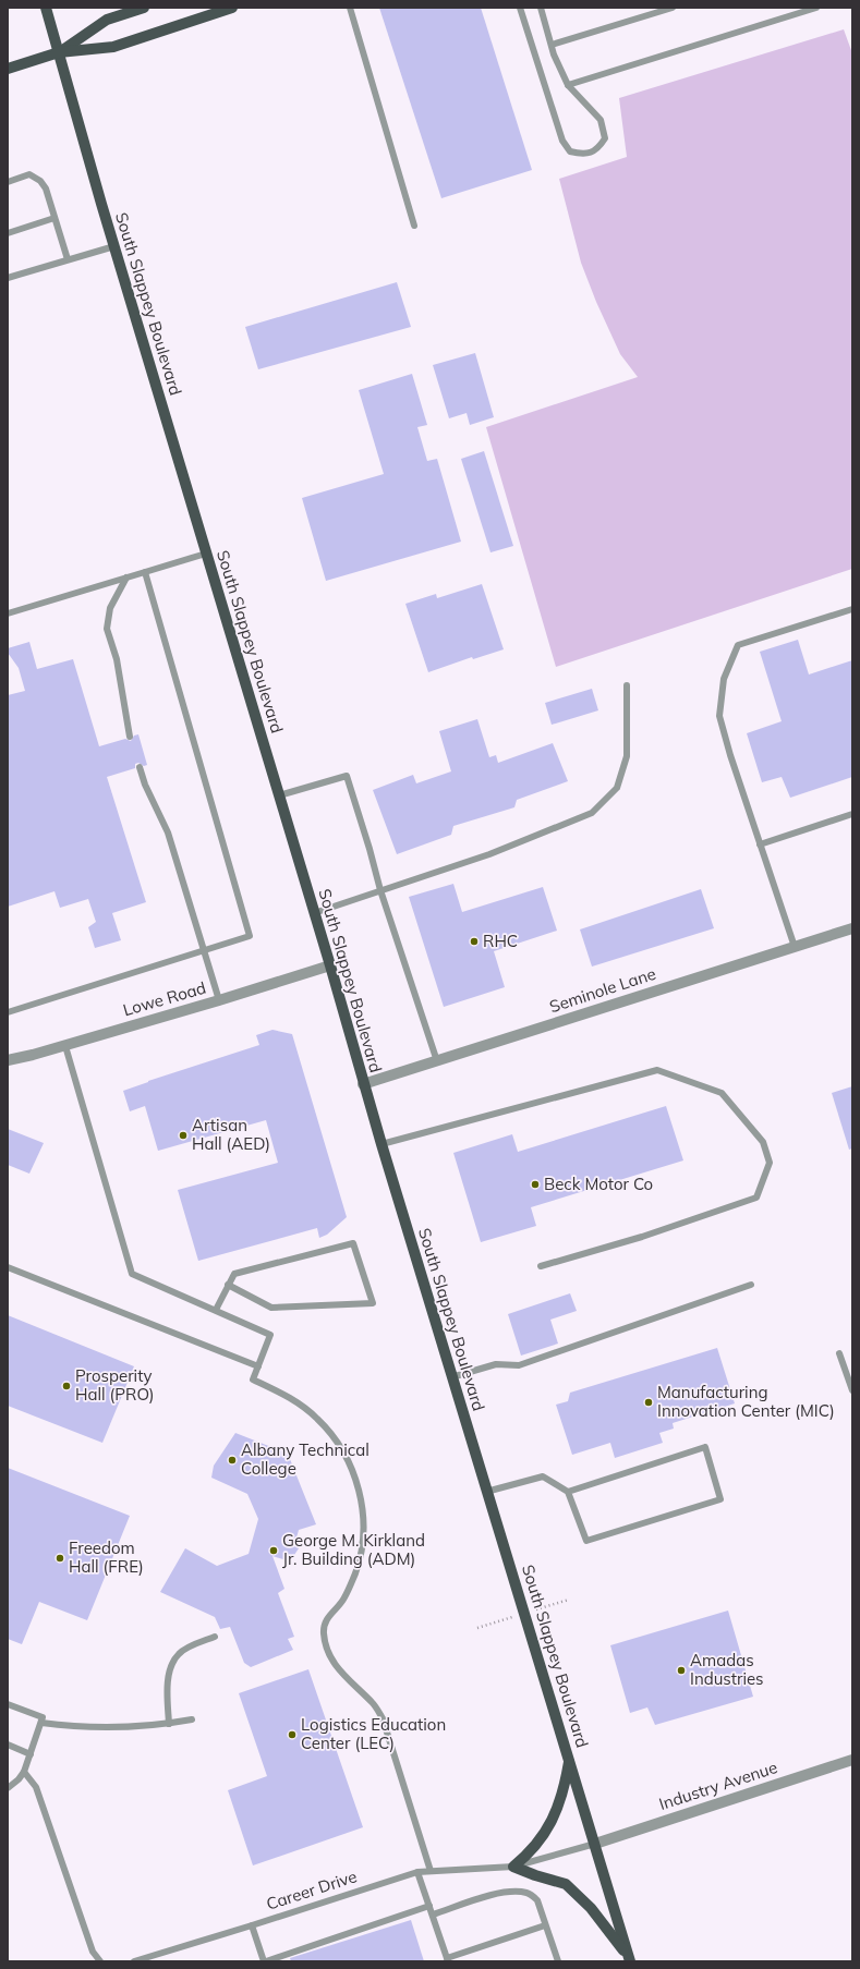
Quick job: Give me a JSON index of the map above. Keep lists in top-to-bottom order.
{
  "streets": {
    "main road": ["South Slappey Boulevard"],
    "street": ["Seminole Lane", "Lowe Road", "Industry Avenue"],
    "lane": ["Career Drive"]
  },
  "crossings": [
    ["South Slappey Boulevard", "Seminole Lane"],
    ["South Slappey Boulevard", "Lowe Road"],
    ["South Slappey Boulevard", "Industry Avenue"],
    ["South Slappey Boulevard", "Career Drive"],
    ["Industry Avenue", "Career Drive"]
  ],
  "places": [
    "RHC",
    "Artisan Hall (AED)",
    "Beck Motor Co",
    "Prosperity Hall (PRO)",
    "Manufacturing Innovation Center (MIC)",
    "Albany Technical College",
    "George M. Kirkland Jr. Building (ADM)",
    "Freedom Hall (FRE)",
    "Amadas Industries",
    "Logistics Education Center (LEC)"
  ]
}
